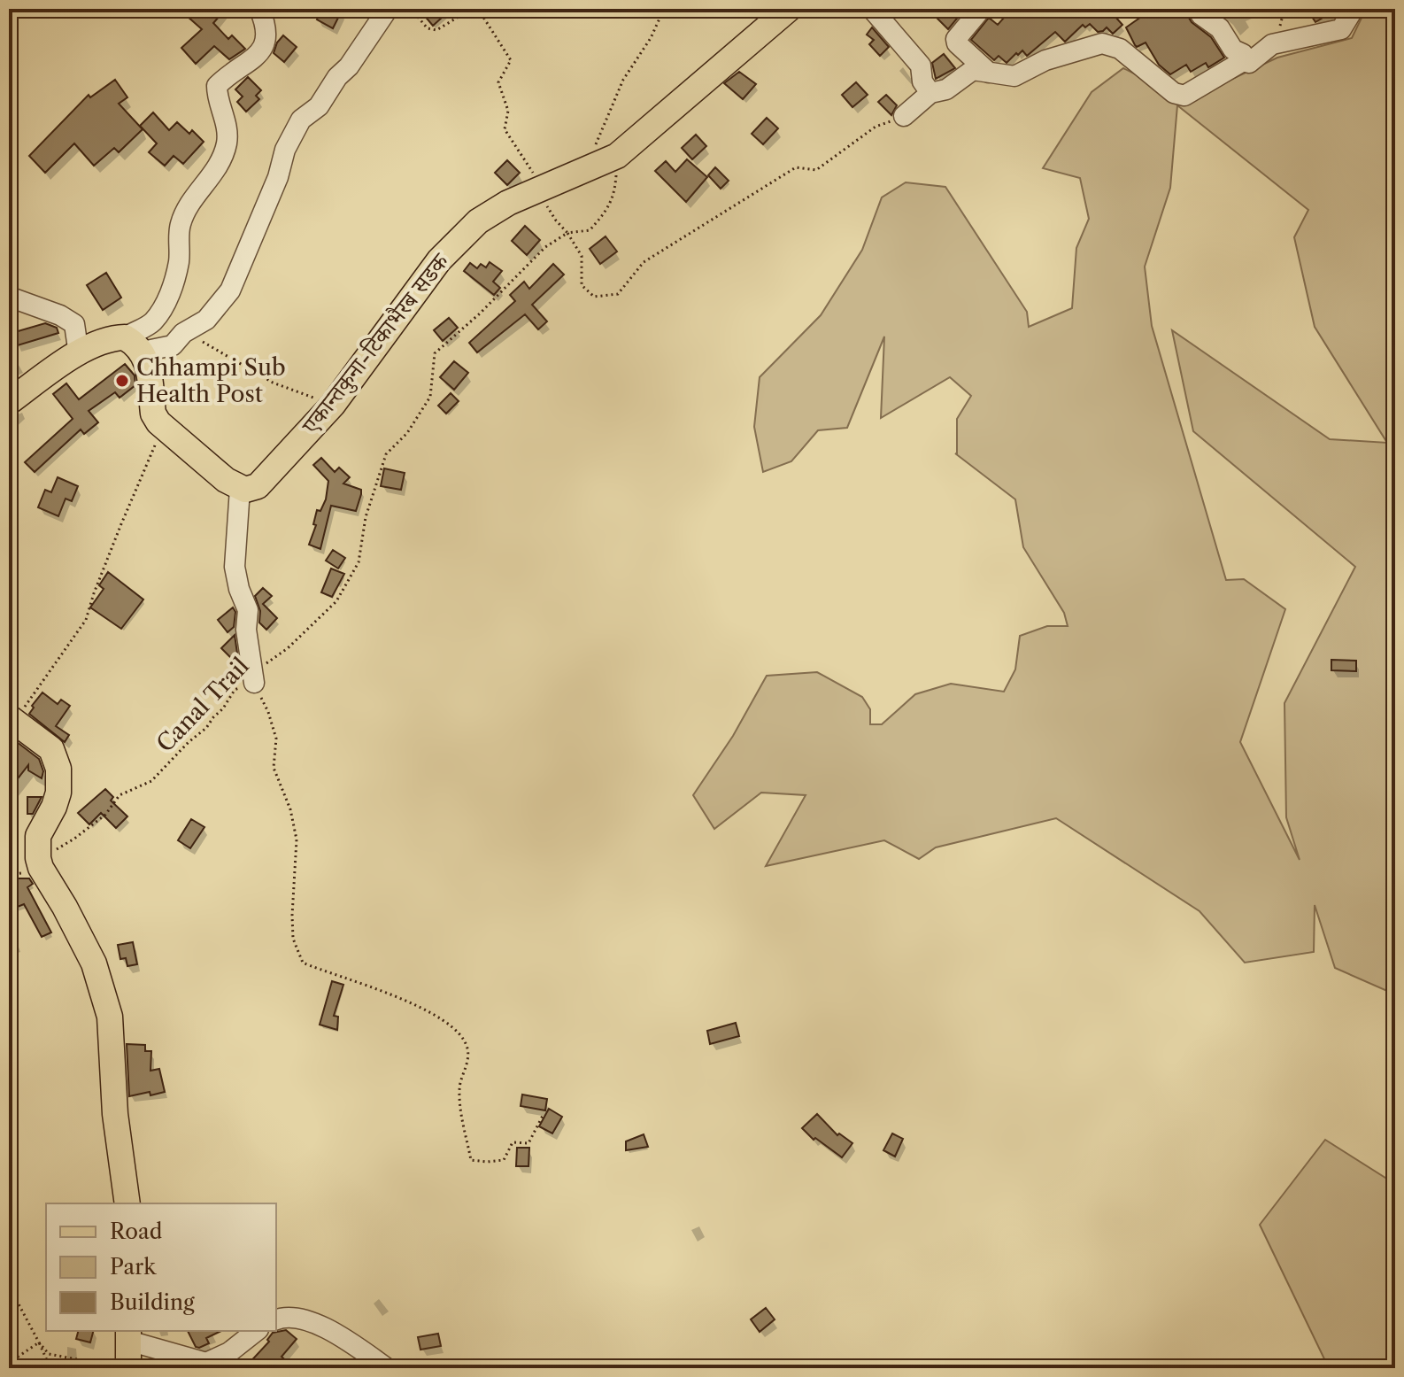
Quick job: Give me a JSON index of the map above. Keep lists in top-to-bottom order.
{
  "streets": {
    "main road": ["एकान्तकुना-टिकाभैरब सडक"],
    "path": ["Canal Trail"]
  },
  "crossings": [
    ["एकान्तकुना-टिकाभैरब सडक", "Canal Trail"]
  ],
  "places": ["Chhampi Sub Health Post"],
  "legend": ["Road", "Park", "Building"]
}
